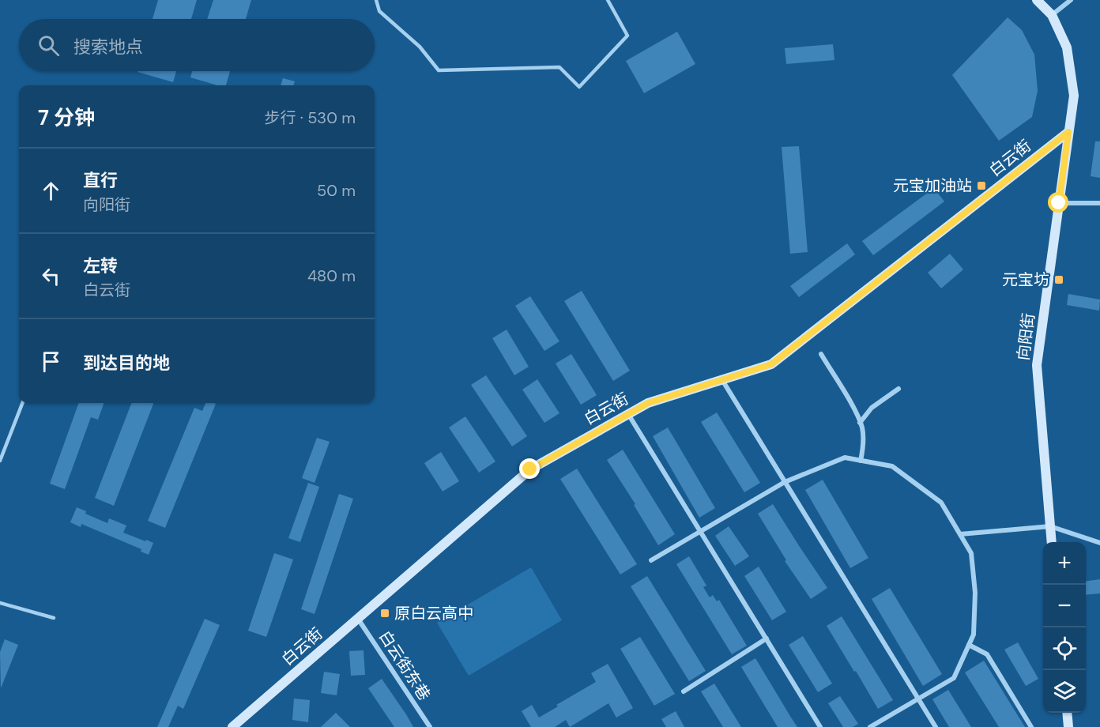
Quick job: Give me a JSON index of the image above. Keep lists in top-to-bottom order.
{
  "streets": {
    "main road": ["白云街", "向阳街"],
    "street": ["白云街东巷"]
  },
  "crossings": [
    ["白云街", "向阳街"],
    ["白云街", "白云街东巷"]
  ],
  "places": {
    "transit": ["元宝加油站", "元宝坊", "原白云高中"]
  },
  "page": {
    "search": "搜索地点",
    "heading": ["7 分钟", "步行 · 530 m"],
    "list": [
      ["直行", "向阳街", "50 m"],
      ["左转", "白云街", "480 m"],
      "到达目的地"
    ],
    "map_buttons": ["+", "−"]
  }
}
